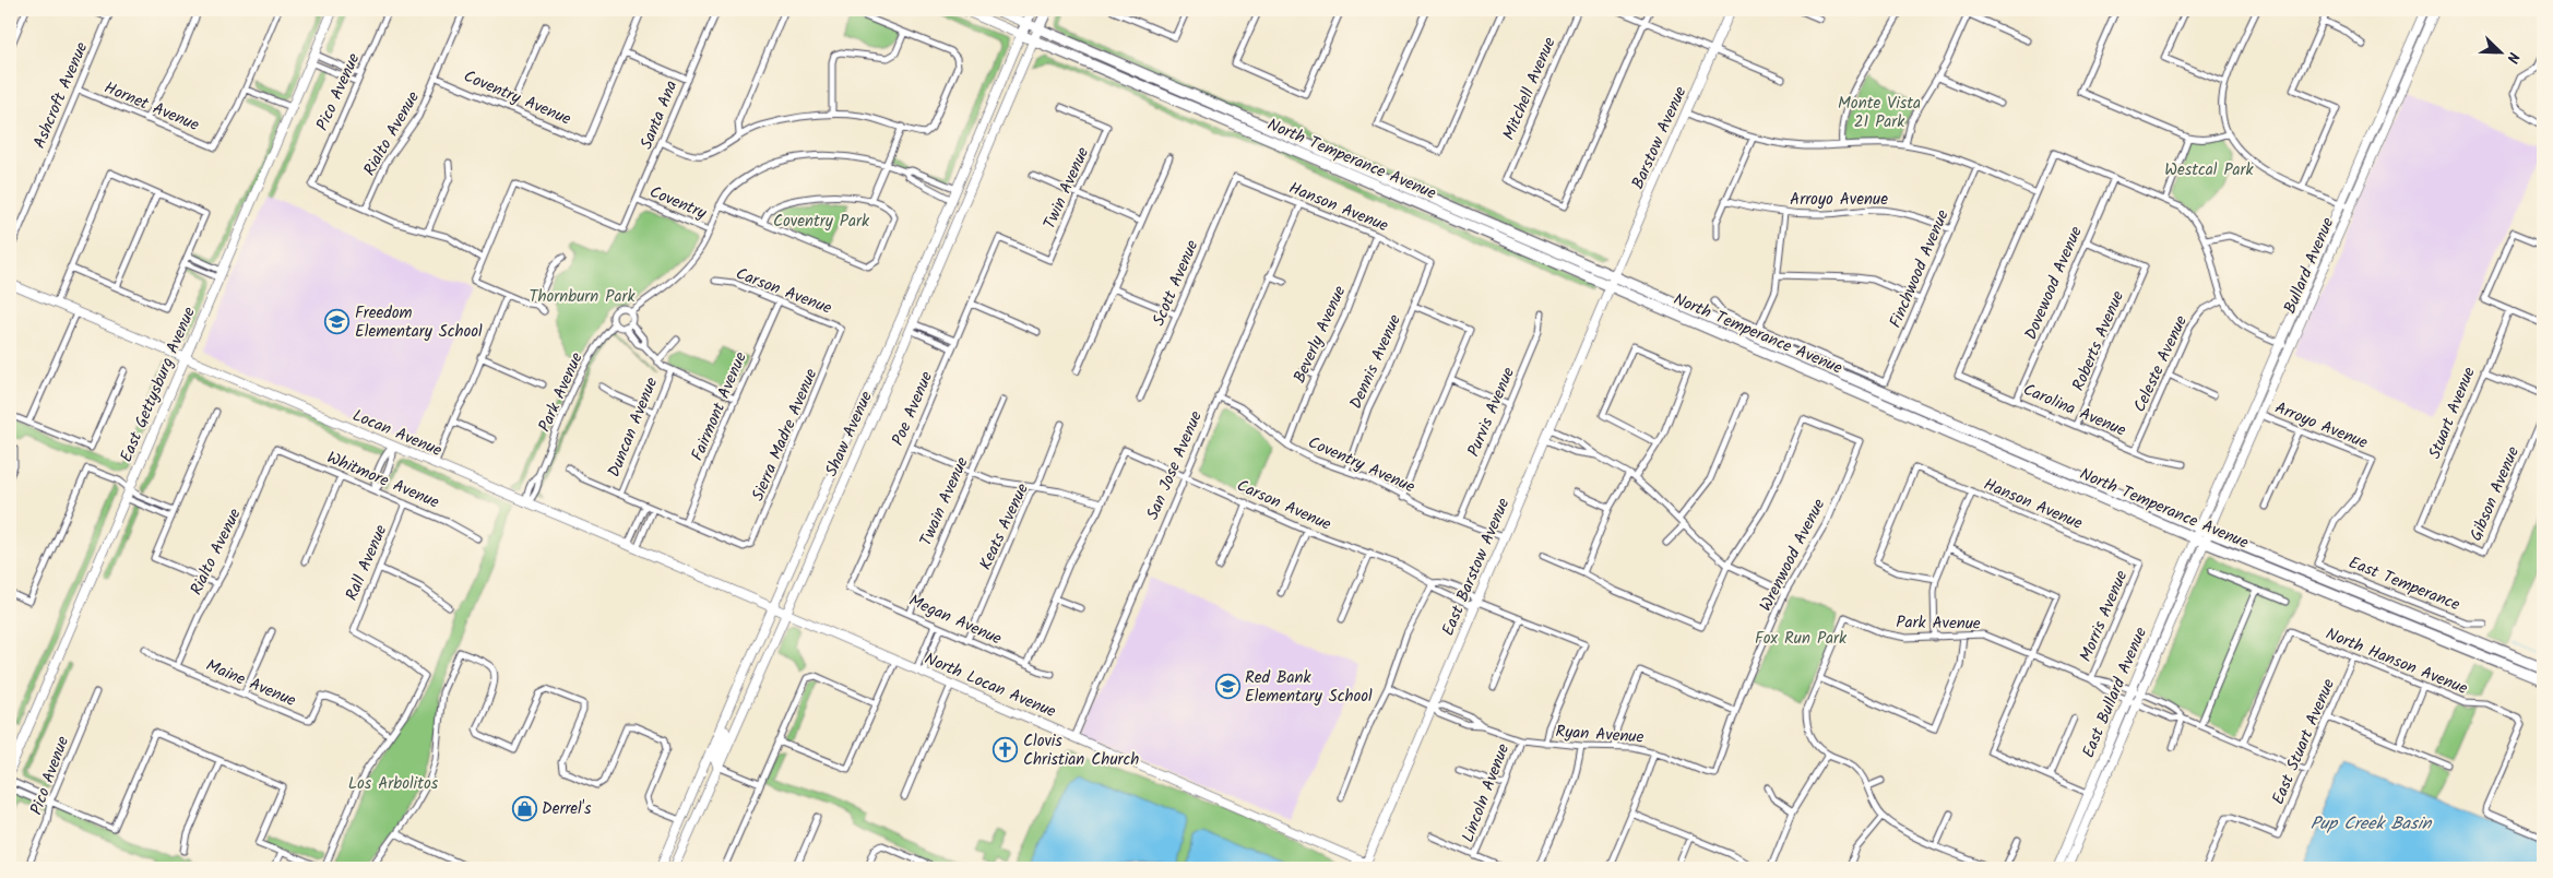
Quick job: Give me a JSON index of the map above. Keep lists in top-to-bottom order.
{
  "streets": {
    "main road": [
      "Barstow Avenue",
      "North Temperance Avenue",
      "Bullard Avenue",
      "East Gettysburg Avenue",
      "Locan Avenue",
      "Shaw Avenue",
      "East Barstow Avenue",
      "North Locan Avenue",
      "East Bullard Avenue"
    ],
    "street": [
      "Mitchell Avenue",
      "Pico Avenue",
      "Ashcroft Avenue",
      "Coventry Avenue",
      "Hornet Avenue",
      "Santa Ana",
      "Rialto Avenue",
      "Twin Avenue",
      "Arroyo Avenue",
      "Coventry",
      "Hanson Avenue",
      "Finchwood Avenue",
      "Scott Avenue",
      "Dovewood Avenue",
      "Carson Avenue",
      "Beverly Avenue",
      "Roberts Avenue",
      "Dennis Avenue",
      "Celeste Avenue",
      "Park Avenue",
      "Fairmont Avenue",
      "Poe Avenue",
      "Carolina Avenue",
      "Purvis Avenue",
      "Stuart Avenue",
      "Duncan Avenue",
      "Sierra Madre Avenue",
      "San Jose Avenue",
      "Whitmore Avenue",
      "Gibson Avenue",
      "Twain Avenue",
      "Keats Avenue",
      "Wrenwood Avenue",
      "Rall Avenue",
      "East Temperance",
      "Morris Avenue",
      "Megan Avenue",
      "North Hanson Avenue",
      "Maine Avenue",
      "Ryan Avenue",
      "East Stuart Avenue",
      "Lincoln Avenue"
    ]
  },
  "crossings": [
    ["Pico Avenue", "Rialto Avenue"],
    ["Ashcroft Avenue", "Hornet Avenue"],
    ["Coventry Avenue", "Rialto Avenue"],
    ["Coventry Avenue", "Beverly Avenue"],
    ["Coventry Avenue", "Dennis Avenue"],
    ["Coventry Avenue", "Purvis Avenue"],
    ["Coventry Avenue", "San Jose Avenue"],
    ["Coventry Avenue", "East Barstow Avenue"],
    ["Santa Ana", "Coventry"],
    ["Rialto Avenue", "Whitmore Avenue"],
    ["Rialto Avenue", "Maine Avenue"],
    ["Barstow Avenue", "North Temperance Avenue"],
    ["Barstow Avenue", "East Barstow Avenue"],
    ["North Temperance Avenue", "Bullard Avenue"],
    ["North Temperance Avenue", "Shaw Avenue"],
    ["North Temperance Avenue", "East Barstow Avenue"],
    ["North Temperance Avenue", "East Bullard Avenue"],
    ["Twin Avenue", "Poe Avenue"],
    ["Arroyo Avenue", "Bullard Avenue"],
    ["Arroyo Avenue", "Finchwood Avenue"],
    ["Arroyo Avenue", "East Temperance"],
    ["Hanson Avenue", "Scott Avenue"],
    ["Hanson Avenue", "Beverly Avenue"],
    ["Hanson Avenue", "Dennis Avenue"],
    ["Hanson Avenue", "San Jose Avenue"],
    ["Hanson Avenue", "Morris Avenue"],
    ["Bullard Avenue", "East Bullard Avenue"],
    ["Dovewood Avenue", "Roberts Avenue"],
    ["Dovewood Avenue", "Carolina Avenue"],
    ["Carson Avenue", "Fairmont Avenue"],
    ["Carson Avenue", "Sierra Madre Avenue"],
    ["Carson Avenue", "San Jose Avenue"],
    ["Carson Avenue", "East Barstow Avenue"],
    ["Carson Avenue", "Ryan Avenue"],
    ["Roberts Avenue", "Carolina Avenue"],
    ["Celeste Avenue", "Carolina Avenue"],
    ["East Gettysburg Avenue", "Locan Avenue"],
    ["Park Avenue", "Locan Avenue"],
    ["Park Avenue", "Morris Avenue"],
    ["Park Avenue", "East Bullard Avenue"],
    ["Fairmont Avenue", "Sierra Madre Avenue"],
    ["Poe Avenue", "Megan Avenue"],
    ["Stuart Avenue", "Gibson Avenue"],
    ["Locan Avenue", "Shaw Avenue"],
    ["Locan Avenue", "North Locan Avenue"],
    ["Shaw Avenue", "North Locan Avenue"],
    ["San Jose Avenue", "North Locan Avenue"],
    ["Whitmore Avenue", "Rall Avenue"],
    ["Twain Avenue", "Megan Avenue"],
    ["Keats Avenue", "Megan Avenue"],
    ["Wrenwood Avenue", "Ryan Avenue"],
    ["Rall Avenue", "Maine Avenue"],
    ["East Barstow Avenue", "North Locan Avenue"],
    ["East Barstow Avenue", "Ryan Avenue"],
    ["North Hanson Avenue", "East Stuart Avenue"],
    ["Ryan Avenue", "Lincoln Avenue"]
  ],
  "water": ["Pup Creek Basin"],
  "parks": [
    "Monte Vista 21 Park",
    "Westcal Park",
    "Coventry Park",
    "Thornburn Park",
    "Fox Run Park",
    "Los Arbolitos"
  ],
  "places": {
    "school or university": ["Freedom Elementary School", "Red Bank Elementary School"],
    "church": ["Clovis Christian Church"],
    "shop": ["Derrel's"]
  },
  "north": "bottom right"
}
